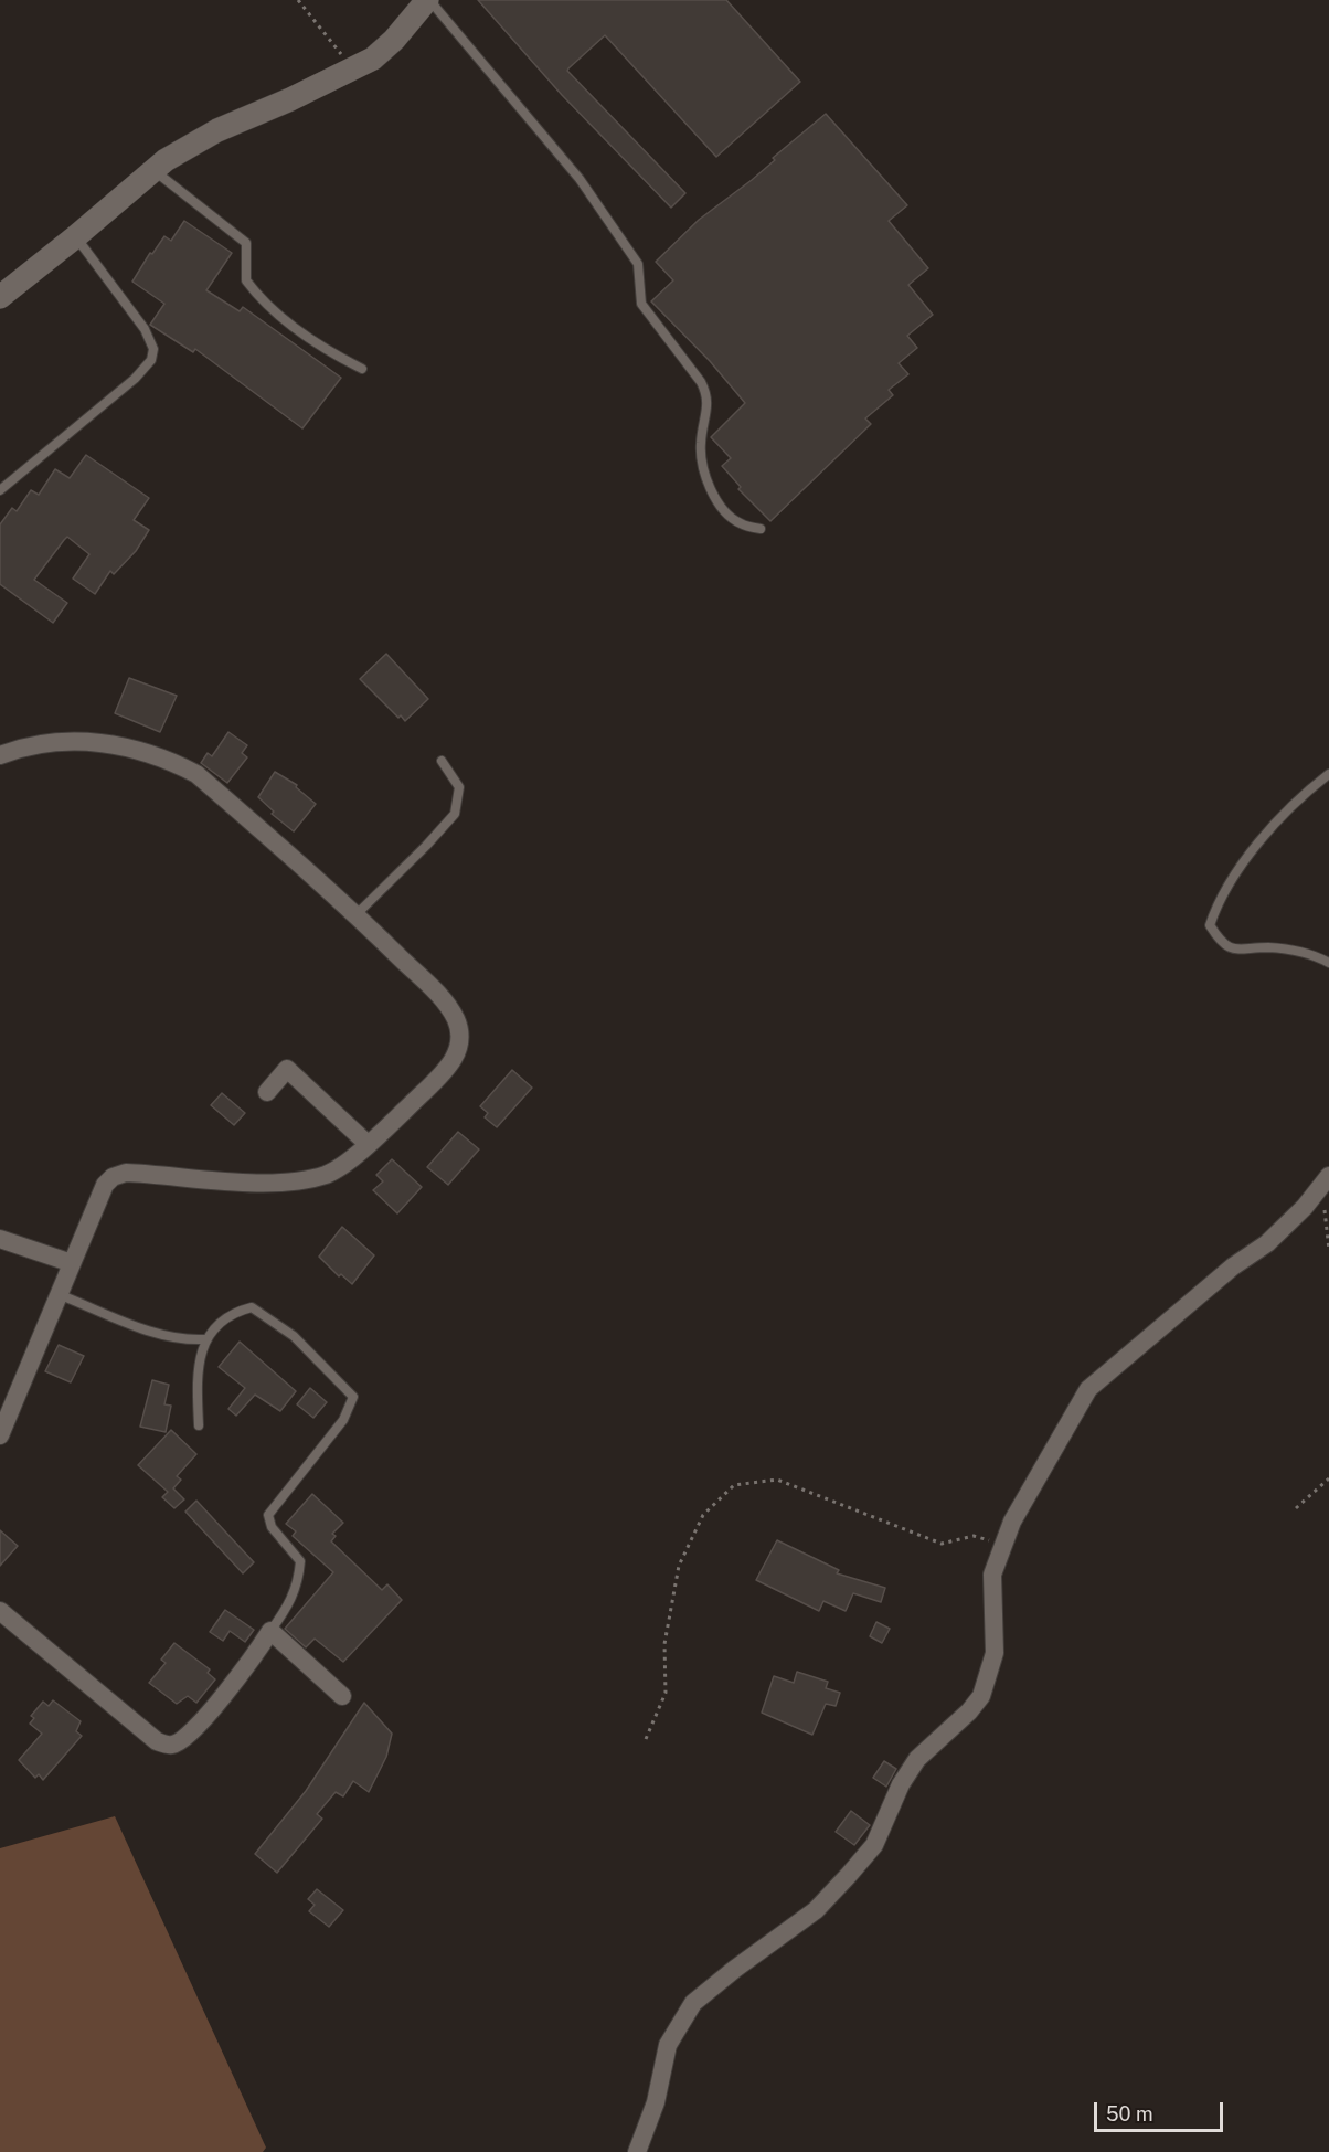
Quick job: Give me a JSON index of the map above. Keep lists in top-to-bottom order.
{
  "scale_bar": "50 m"
}
